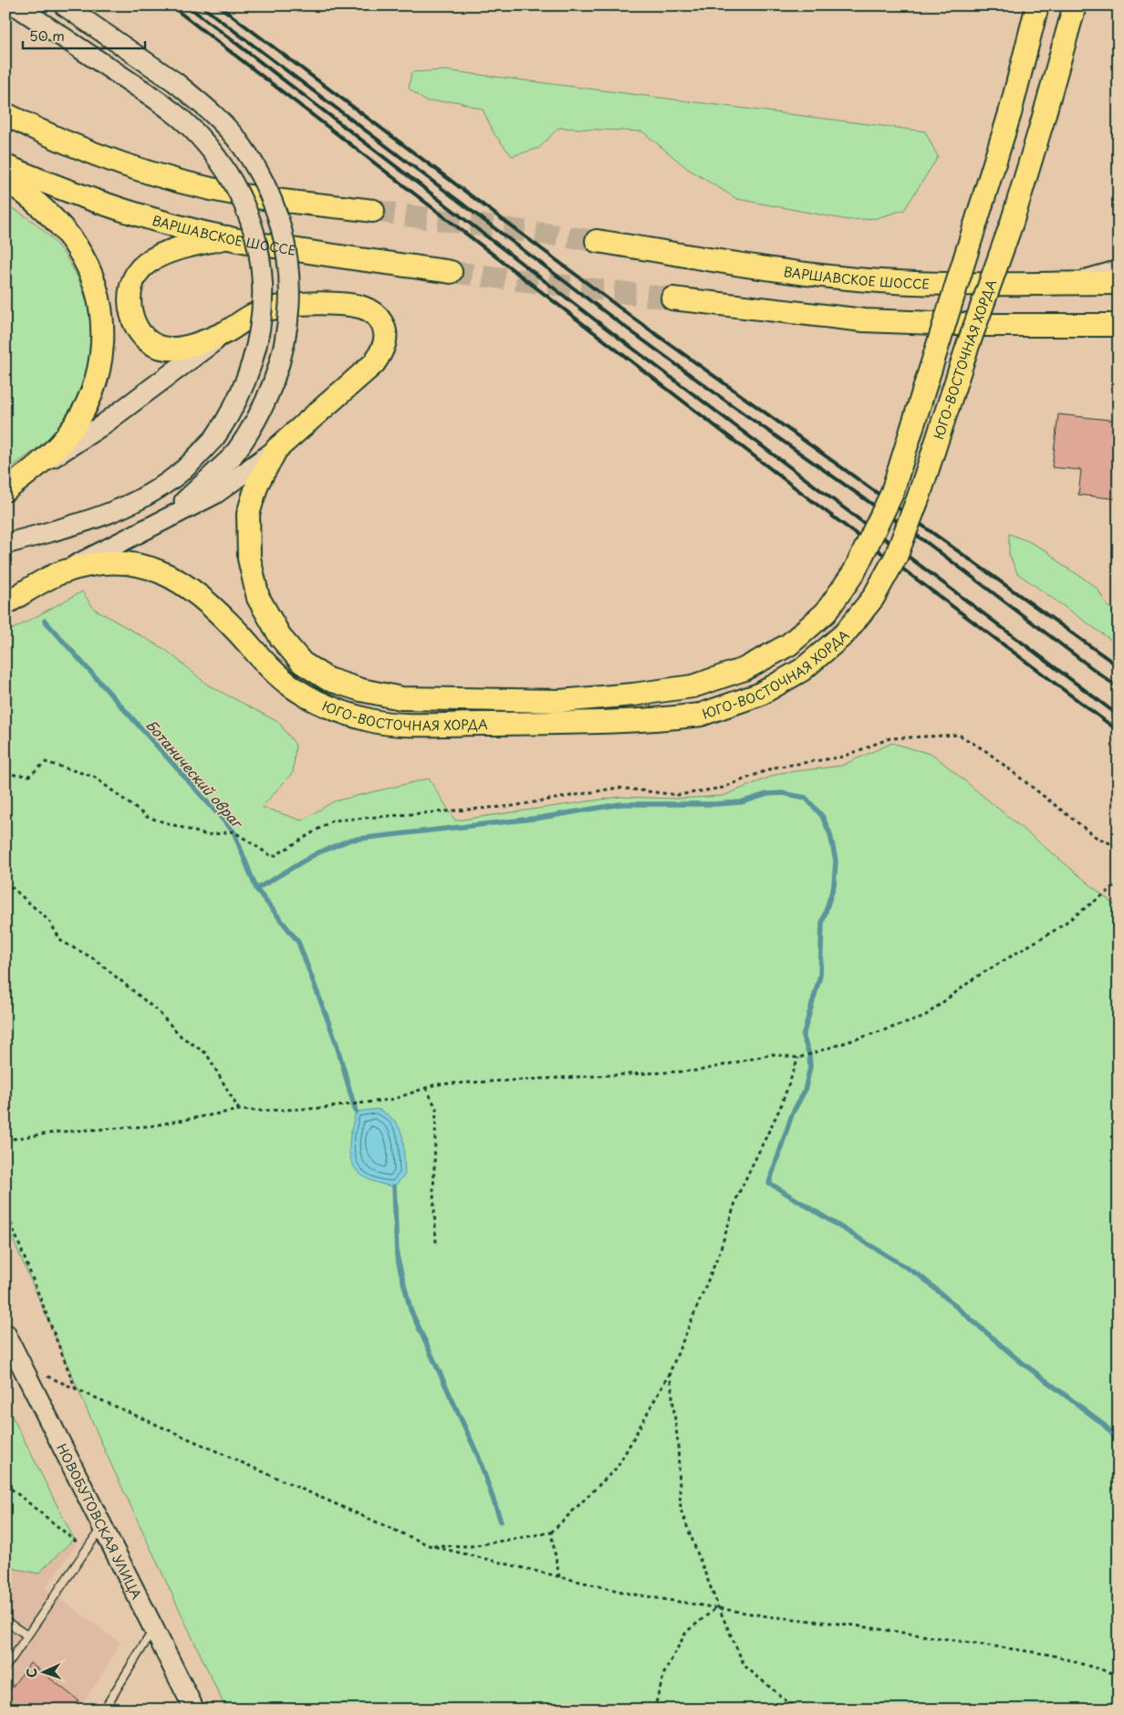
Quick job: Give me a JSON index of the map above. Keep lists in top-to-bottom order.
{
  "streets": {
    "main road": ["ВАРШАВСКОЕ ШОССЕ", "ЮГО-ВОСТОЧНАЯ ХОРДА"],
    "street": ["НОВОБУТОВСКАЯ УЛИЦА"]
  },
  "crossings": [
    ["ВАРШАВСКОЕ ШОССЕ", "ЮГО-ВОСТОЧНАЯ ХОРДА"]
  ],
  "water": ["Ботанический овраг"],
  "scale_bar": "50 m",
  "north": "left"
}
